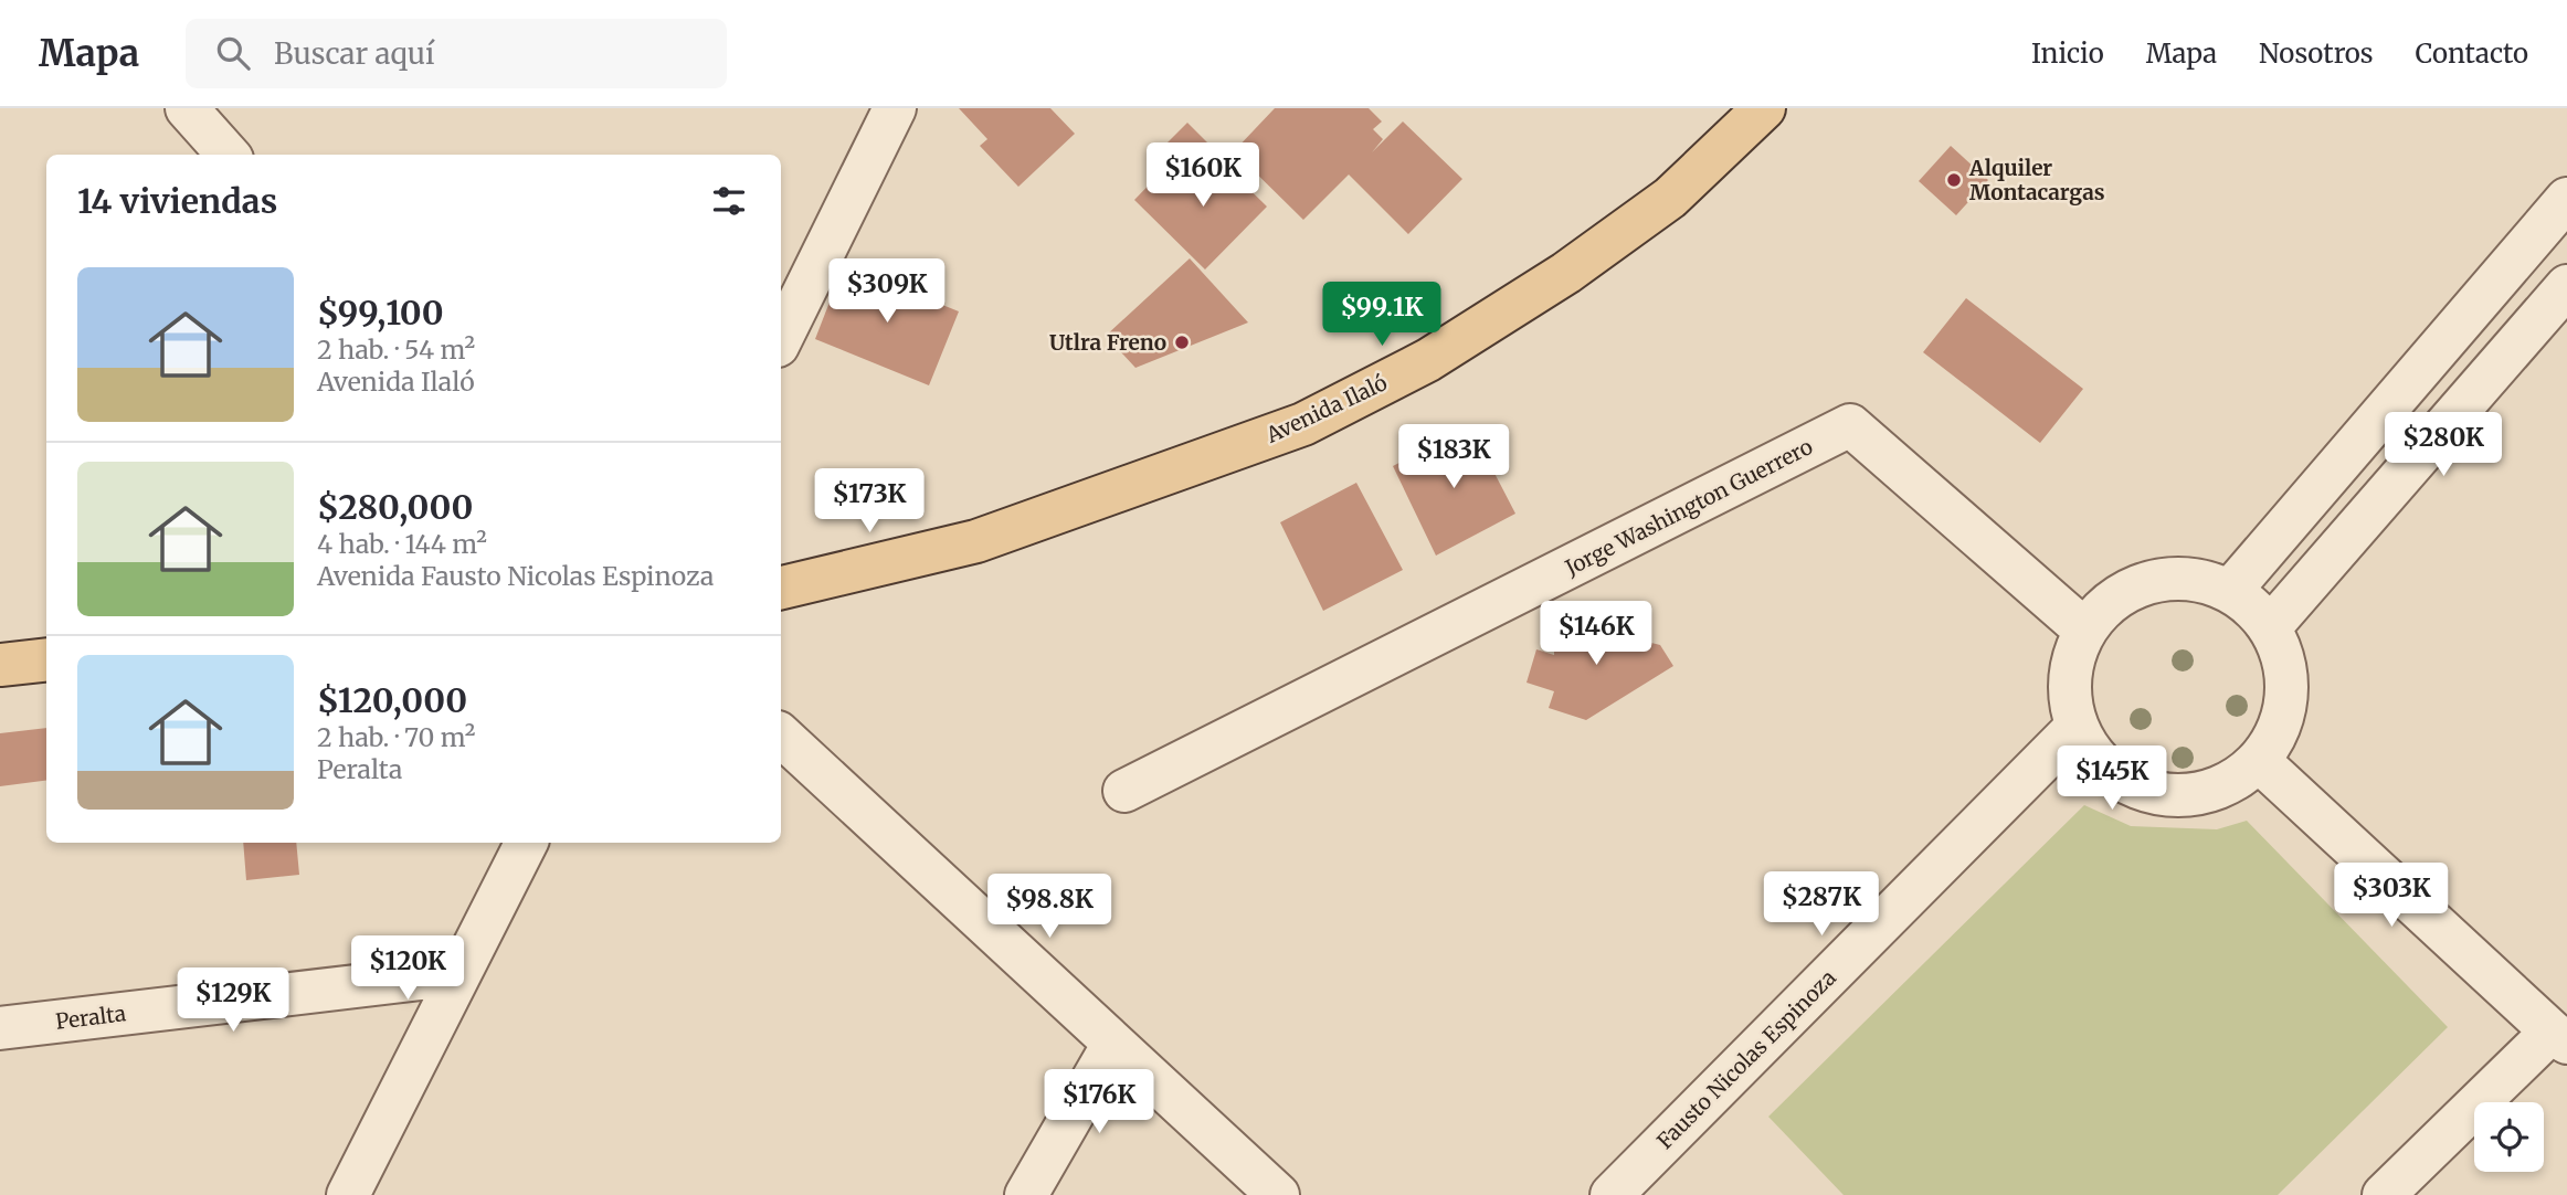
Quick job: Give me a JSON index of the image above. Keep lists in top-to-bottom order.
{
  "streets": {
    "main road": ["Avenida Ilaló"],
    "street": ["Jorge Washington Guerrero", "Peralta", "Fausto Nicolas Espinoza"]
  },
  "crossings": [
    ["Jorge Washington Guerrero", "Fausto Nicolas Espinoza"]
  ],
  "places": ["Alquiler Montacargas", "Utlra Freno"],
  "page": {
    "header": "Mapa",
    "search": "Buscar aquí",
    "nav": [
      "Inicio",
      "Mapa",
      "Nosotros",
      "Contacto"
    ],
    "price": [
      "$160K",
      "$309K",
      "$99.1K",
      "$280K",
      "$183K",
      "$173K",
      "$146K",
      "$145K",
      "$303K",
      "$287K",
      "$98.8K",
      "$120K",
      "$129K",
      "$176K"
    ],
    "heading": "14 viviendas",
    "list": [
      {
        "name": "$99,100",
        "note": "2 hab. · 54 m² · Avenida Ilaló"
      },
      {
        "name": "$280,000",
        "note": "4 hab. · 144 m² · Avenida Fausto Nicolas Espinoza"
      },
      {
        "name": "$120,000",
        "note": "2 hab. · 70 m² · Peralta"
      }
    ]
  }
}
